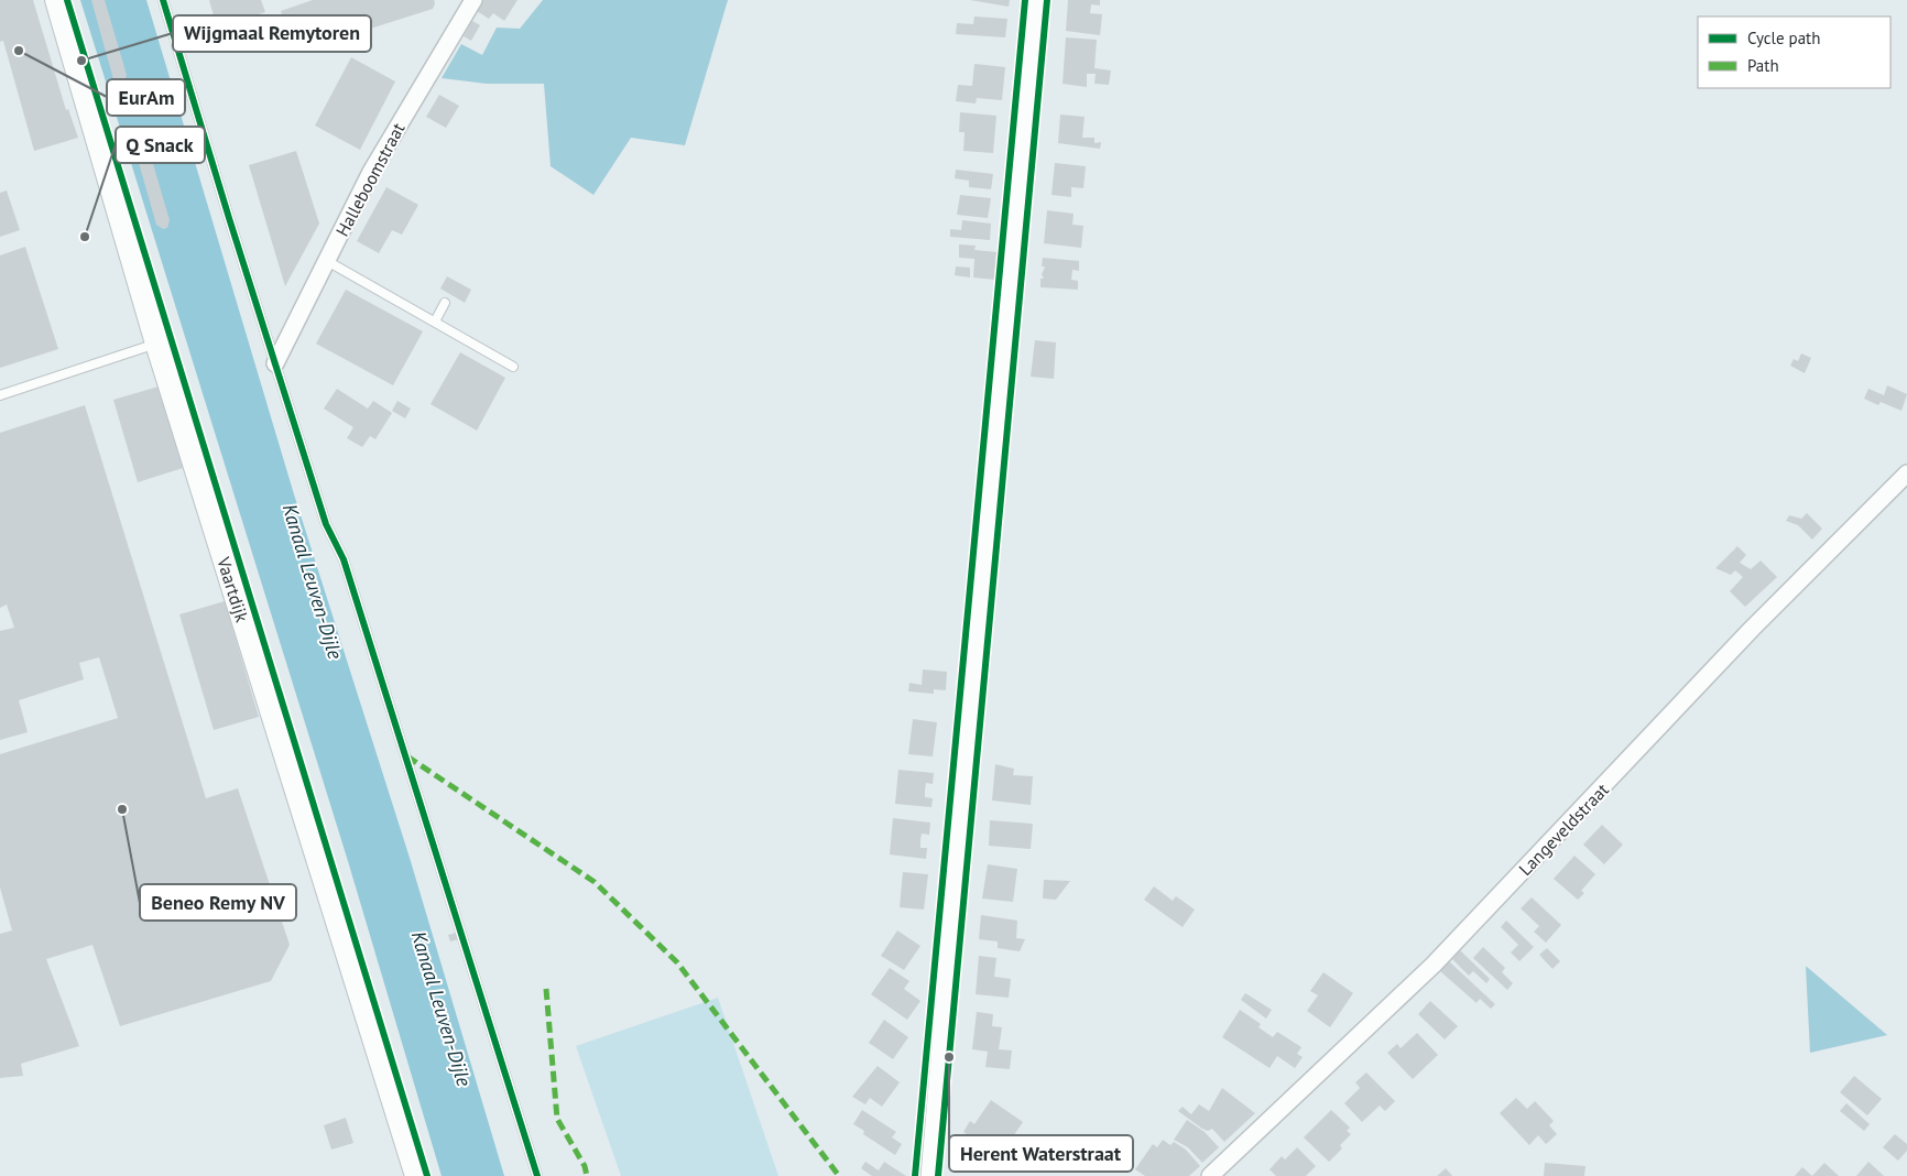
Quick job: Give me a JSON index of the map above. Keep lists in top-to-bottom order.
{
  "streets": {
    "street": ["Halleboomstraat", "Vaartdijk", "Langeveldstraat"]
  },
  "water": ["Kanaal Leuven-Dijle"],
  "places": [
    "EurAm",
    "Wijgmaal Remytoren",
    "Q Snack",
    "Beneo Remy NV",
    "Herent Waterstraat"
  ],
  "legend": ["Cycle path", "Path"]
}
